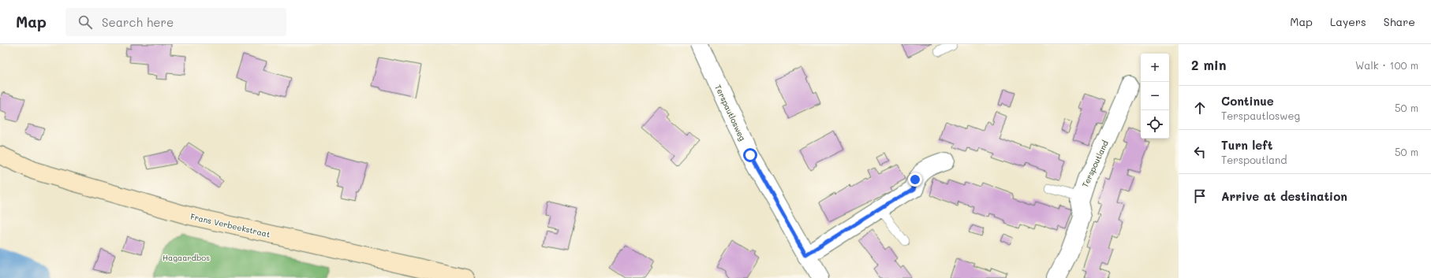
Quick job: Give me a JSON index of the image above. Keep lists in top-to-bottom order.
{
  "streets": {
    "main road": ["Frans Verbeekstraat"],
    "street": ["Terspautlosweg", "Terspoutland"]
  },
  "parks": ["Hagaardbos"],
  "page": {
    "header": "Map",
    "search": "Search here",
    "nav": ["Map", "Layers", "Share"],
    "heading": ["2 min", "Walk · 100 m"],
    "map_buttons": ["+", "−"],
    "list": [
      ["Continue", "Terspautlosweg", "50 m"],
      ["Turn left", "Terspoutland", "50 m"],
      "Arrive at destination"
    ]
  }
}
